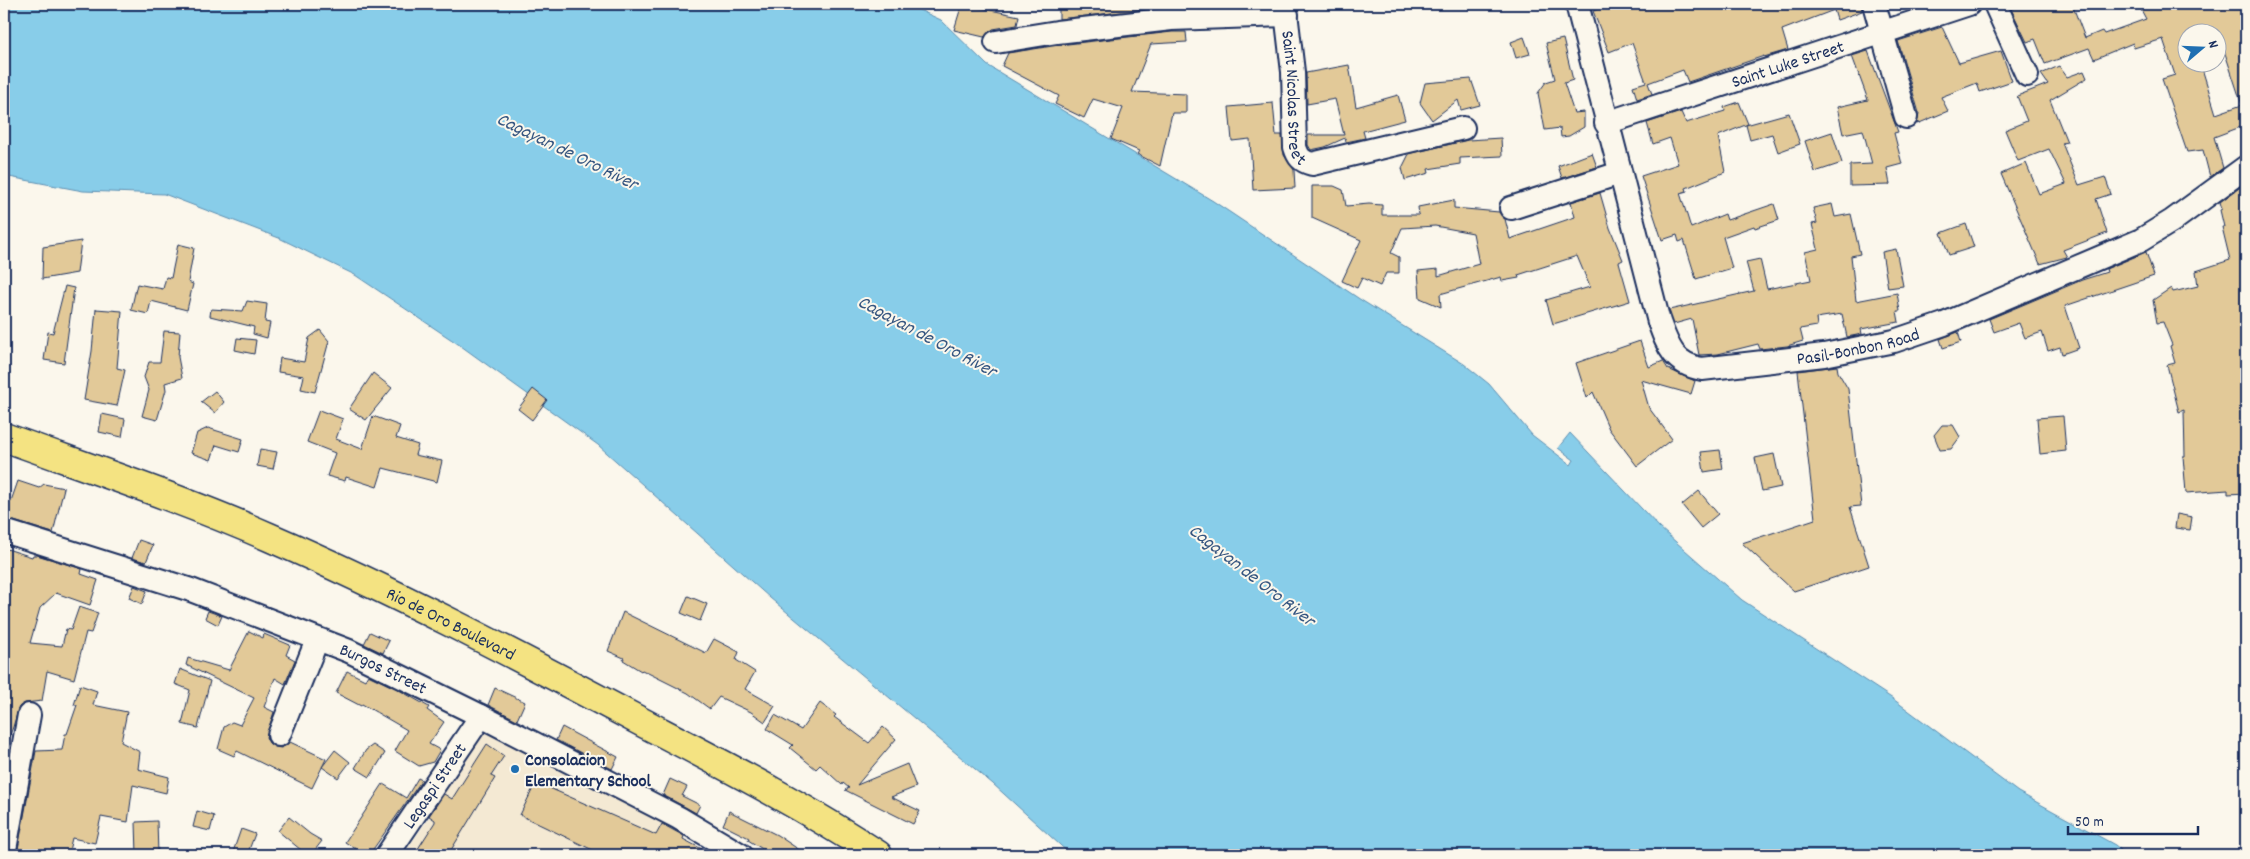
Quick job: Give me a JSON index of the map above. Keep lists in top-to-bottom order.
{
  "streets": {
    "main road": ["Rio de Oro Boulevard"],
    "street": [
      "Saint Luke Street",
      "Saint Nicolas Street",
      "Pasil-Bonbon Road",
      "Burgos Street",
      "Legaspi Street"
    ]
  },
  "crossings": [
    ["Saint Luke Street", "Pasil-Bonbon Road"],
    ["Burgos Street", "Legaspi Street"]
  ],
  "water": ["Cagayan de Oro River"],
  "places": ["Consolacion Elementary School"],
  "scale_bar": "50 m",
  "north": "right"
}
